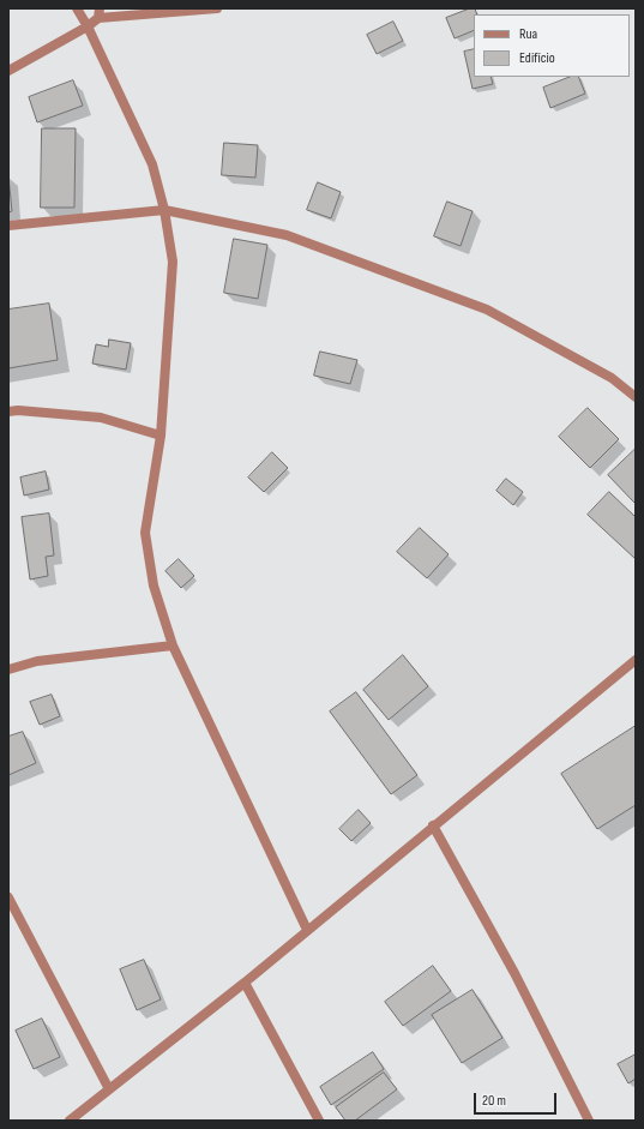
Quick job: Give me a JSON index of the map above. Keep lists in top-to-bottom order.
{
  "legend": ["Rua", "Edifício"],
  "scale_bar": "20 m"
}
